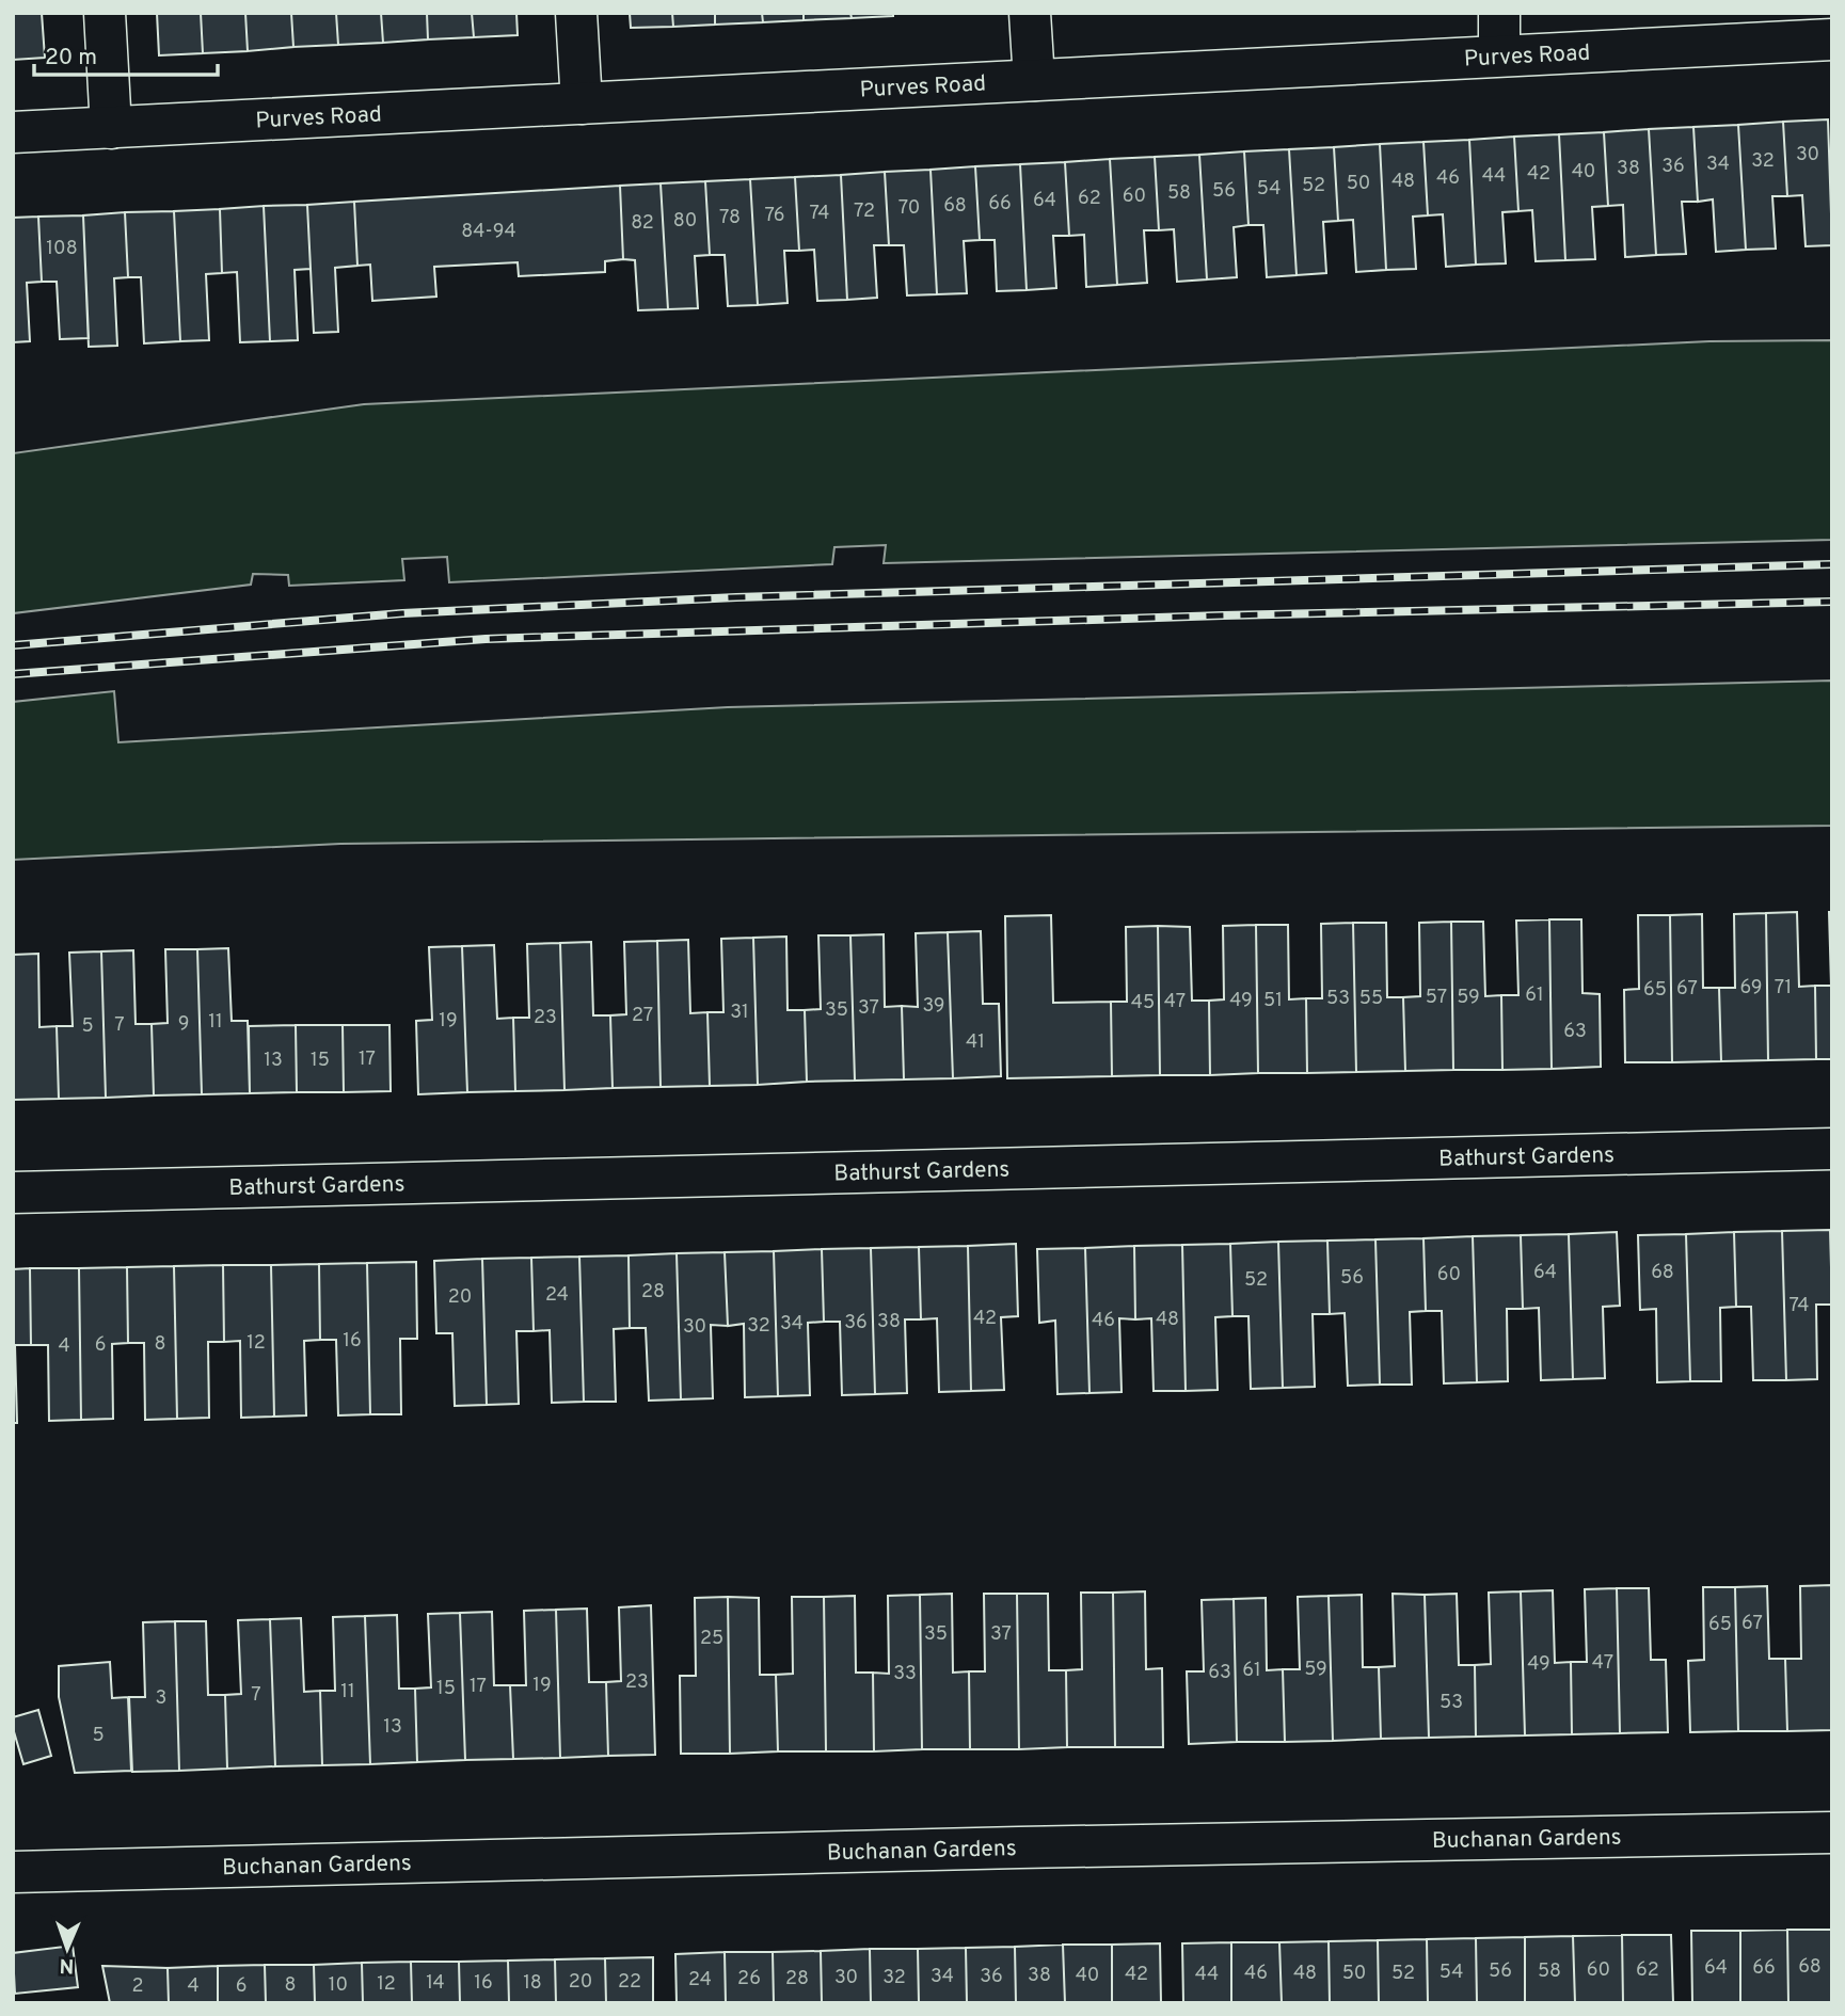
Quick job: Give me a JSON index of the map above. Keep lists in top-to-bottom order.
{
  "streets": {
    "street": ["Purves Road", "Bathurst Gardens", "Buchanan Gardens"]
  },
  "house_numbers": [
    "30",
    "32",
    "34",
    "36",
    "38",
    "40",
    "42",
    "44",
    "46",
    "48",
    "50",
    "52",
    "54",
    "56",
    "58",
    "60",
    "62",
    "64",
    "66",
    "68",
    "70",
    "72",
    "74",
    "76",
    "78",
    "80",
    "82",
    "84-94",
    "108",
    "69",
    "71",
    "67",
    "65",
    "61",
    "57",
    "59",
    "53",
    "55",
    "49",
    "51",
    "47",
    "45",
    "39",
    "37",
    "35",
    "31",
    "27",
    "23",
    "19",
    "11",
    "9",
    "7",
    "5",
    "63",
    "41",
    "17",
    "13",
    "15",
    "64",
    "68",
    "60",
    "56",
    "52",
    "28",
    "24",
    "20",
    "74",
    "42",
    "48",
    "46",
    "38",
    "36",
    "34",
    "32",
    "30",
    "16",
    "12",
    "8",
    "6",
    "4",
    "67",
    "65",
    "35",
    "37",
    "25",
    "47",
    "49",
    "59",
    "61",
    "63",
    "33",
    "23",
    "19",
    "17",
    "15",
    "11",
    "7",
    "3",
    "53",
    "13",
    "5",
    "68",
    "64",
    "66",
    "60",
    "62",
    "56",
    "58",
    "54",
    "46",
    "48",
    "50",
    "52",
    "42",
    "44",
    "38",
    "40",
    "34",
    "36",
    "30",
    "32",
    "26",
    "28",
    "24",
    "20",
    "22",
    "14",
    "16",
    "18",
    "12",
    "8",
    "10",
    "2",
    "4",
    "6"
  ],
  "scale_bar": "20 m",
  "north": "bottom"
}
